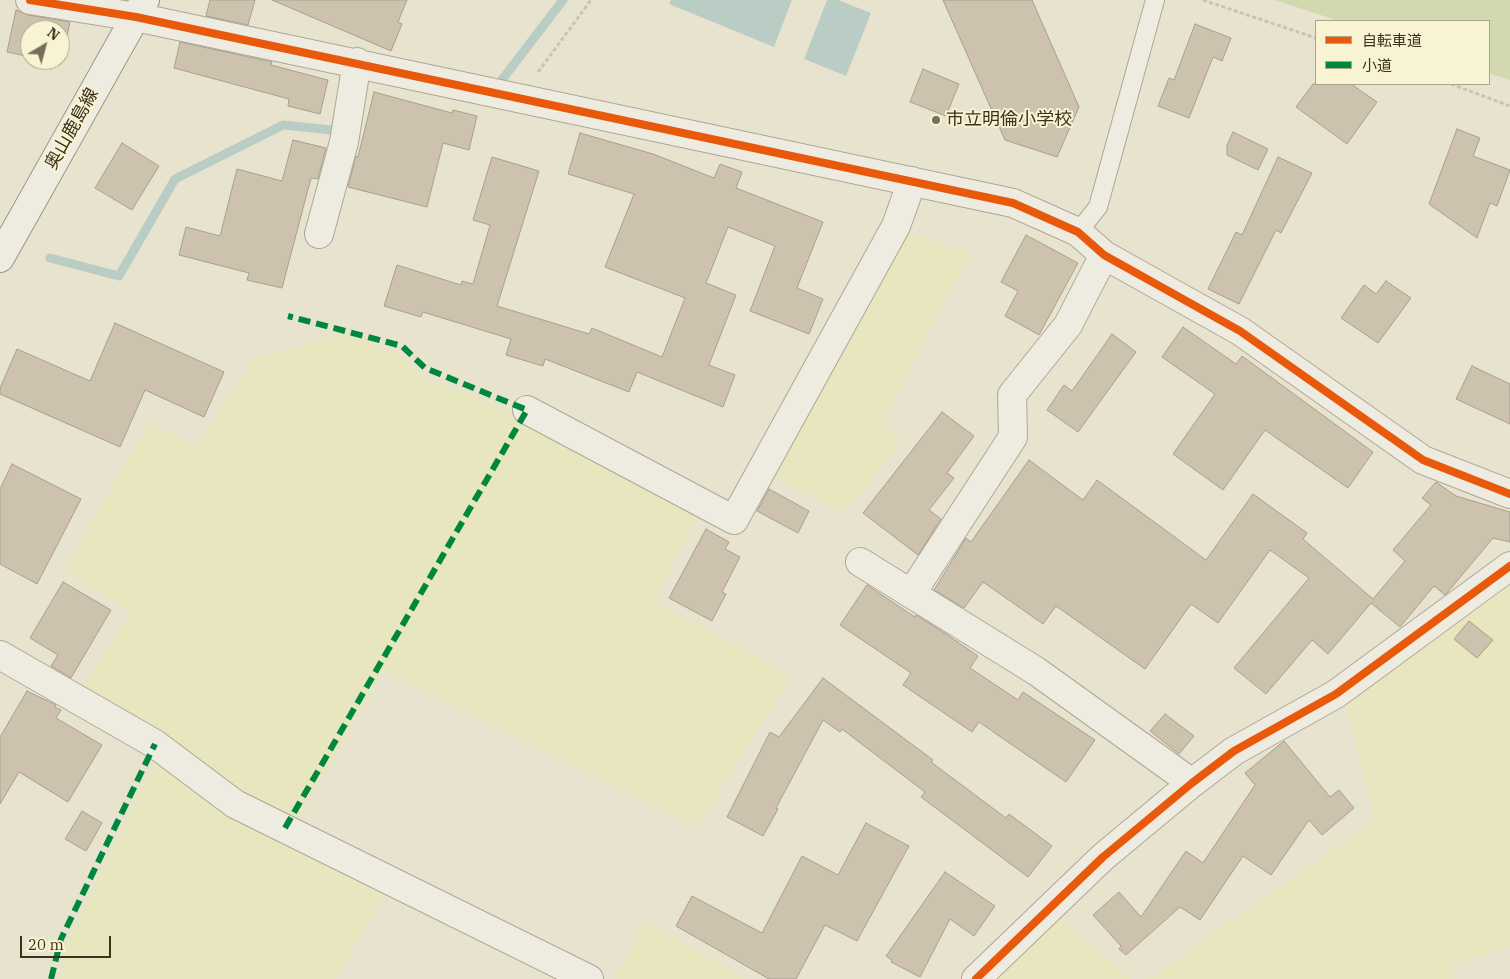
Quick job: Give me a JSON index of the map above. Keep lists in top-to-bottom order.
{
  "streets": {
    "street": ["奥山鹿島線"]
  },
  "places": ["市立明倫小学校"],
  "legend": ["自転車道", "小道"],
  "scale_bar": "20 m",
  "north": "top right"
}
